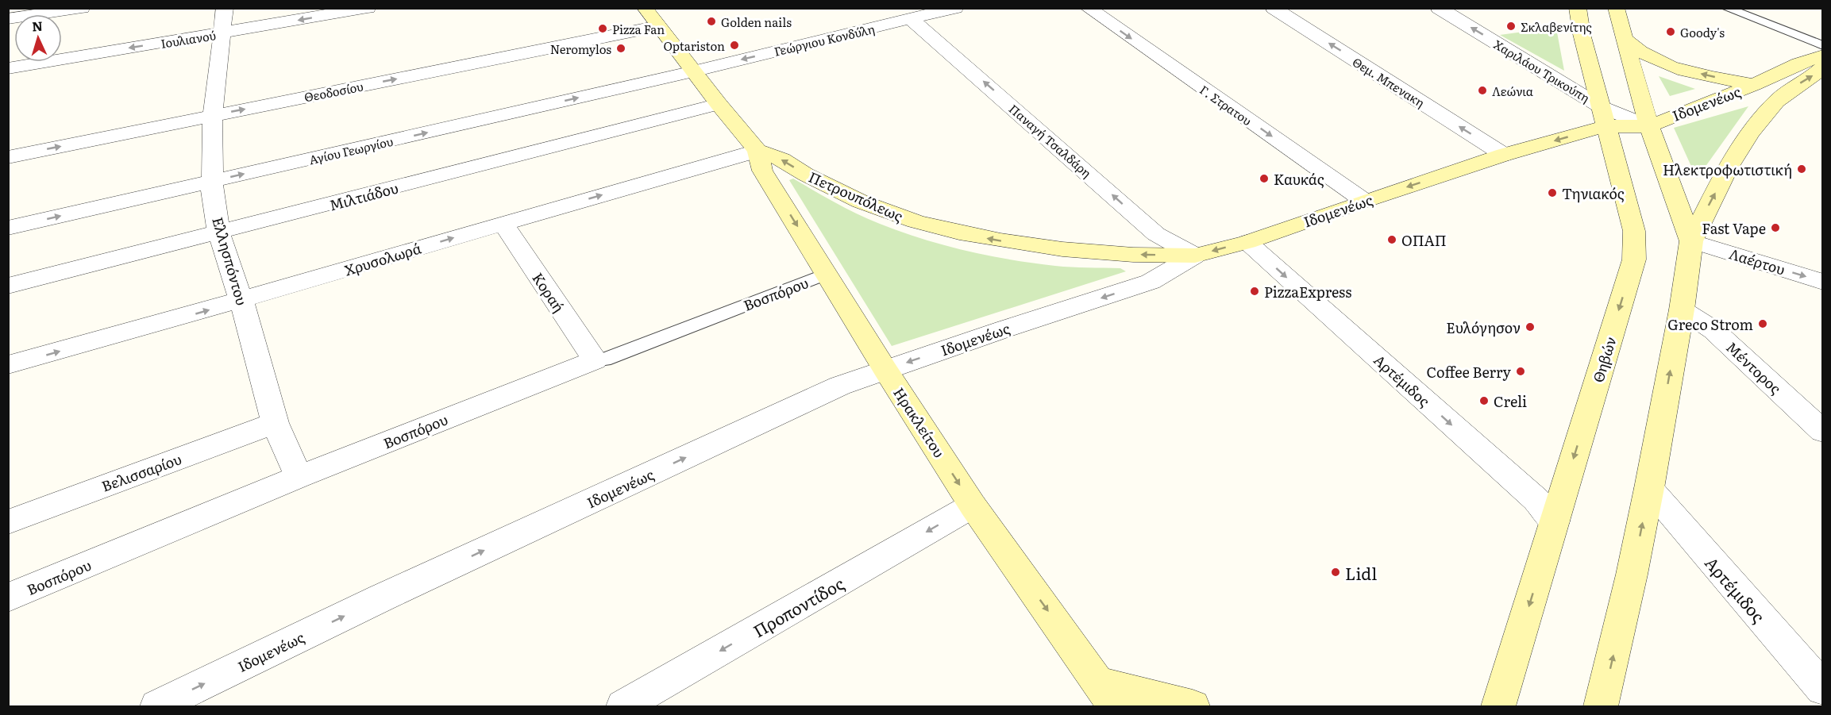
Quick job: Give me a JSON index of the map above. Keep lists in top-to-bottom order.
{
  "streets": {
    "main road": [
      "Ιδομενέως",
      "Πετρουπόλεως",
      "Θηβών",
      "Ηρακλείτου"
    ],
    "street": [
      "Ιουλιανού",
      "Γεώργιου Κονδύλη",
      "Χαριλάου Τρικούπη",
      "Θεμ. Μπενακη",
      "Θεοδοσίου",
      "Γ. Στρατου",
      "Παναγή Τσαλδάρη",
      "Αγίου Γεωργίου",
      "Μιλτιάδου",
      "Χρυσολωρά",
      "Ελλησπόντου",
      "Λαέρτου",
      "Κοραή",
      "Βοσπόρου",
      "Μέντορος",
      "Αρτέμιδος",
      "Βελισσαρίου",
      "Προποντίδος"
    ]
  },
  "crossings": [
    ["Ιουλιανού", "Ελλησπόντου"],
    ["Γεώργιου Κονδύλη", "Παναγή Τσαλδάρη"],
    ["Γεώργιου Κονδύλη", "Αγίου Γεωργίου"],
    ["Χαριλάου Τρικούπη", "Ιδομενέως"],
    ["Χαριλάου Τρικούπη", "Θηβών"],
    ["Θεμ. Μπενακη", "Ιδομενέως"],
    ["Θεοδοσίου", "Ελλησπόντου"],
    ["Ιδομενέως", "Γ. Στρατου"],
    ["Ιδομενέως", "Παναγή Τσαλδάρη"],
    ["Ιδομενέως", "Πετρουπόλεως"],
    ["Ιδομενέως", "Θηβών"],
    ["Ιδομενέως", "Αρτέμιδος"],
    ["Ιδομενέως", "Ηρακλείτου"],
    ["Παναγή Τσαλδάρη", "Πετρουπόλεως"],
    ["Αγίου Γεωργίου", "Ελλησπόντου"],
    ["Μιλτιάδου", "Ελλησπόντου"],
    ["Πετρουπόλεως", "Χρυσολωρά"],
    ["Πετρουπόλεως", "Ηρακλείτου"],
    ["Χρυσολωρά", "Ελλησπόντου"],
    ["Χρυσολωρά", "Κοραή"],
    ["Χρυσολωρά", "Ηρακλείτου"],
    ["Ελλησπόντου", "Βοσπόρου"],
    ["Ελλησπόντου", "Βελισσαρίου"],
    ["Κοραή", "Βοσπόρου"],
    ["Βοσπόρου", "Ηρακλείτου"],
    ["Θηβών", "Αρτέμιδος"],
    ["Ηρακλείτου", "Προποντίδος"]
  ],
  "one_way": [
    "Ιουλιανού",
    "Γεώργιου Κονδύλη",
    "Χαριλάου Τρικούπη",
    "Θεμ. Μπενακη",
    "Θεοδοσίου",
    "Γ. Στρατου",
    "Παναγή Τσαλδάρη",
    "Αγίου Γεωργίου",
    "Πετρουπόλεως",
    "Χρυσολωρά",
    "Λαέρτου",
    "Αρτέμιδος",
    "Ηρακλείτου",
    "Προποντίδος"
  ],
  "places": [
    "Golden nails",
    "Σκλαβενίτης",
    "Pizza Fan",
    "Goody's",
    "Optariston",
    "Neromylos",
    "Λεώνια",
    "Ηλεκτροφωτιστική",
    "Καυκάς",
    "Τηνιακός",
    "Fast Vape",
    "ΟΠΑΠ",
    "PizzaExpress",
    "Greco Strom",
    "Ευλόγησον",
    "Coffee Berry",
    "Creli",
    "Lidl"
  ],
  "north": "top"
}
